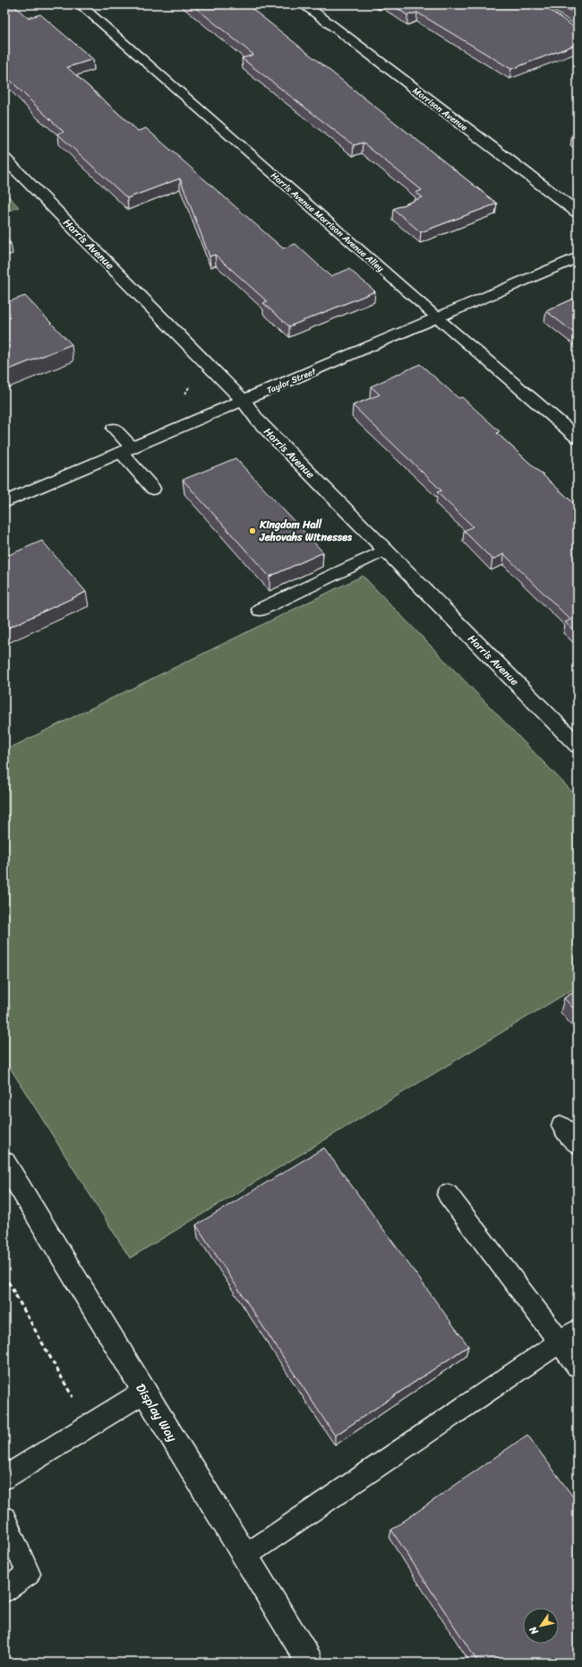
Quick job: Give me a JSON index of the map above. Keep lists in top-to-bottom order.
{
  "streets": {
    "street": [
      "Morrison Avenue",
      "Harris Avenue",
      "Taylor Street",
      "Display Way"
    ],
    "lane": ["Harris Avenue Morrison Avenue Alley"]
  },
  "crossings": [
    ["Harris Avenue Morrison Avenue Alley", "Taylor Street"],
    ["Harris Avenue", "Taylor Street"]
  ],
  "places": ["Kingdom Hall Jehovahs Witnesses"],
  "north": "bottom left"
}
